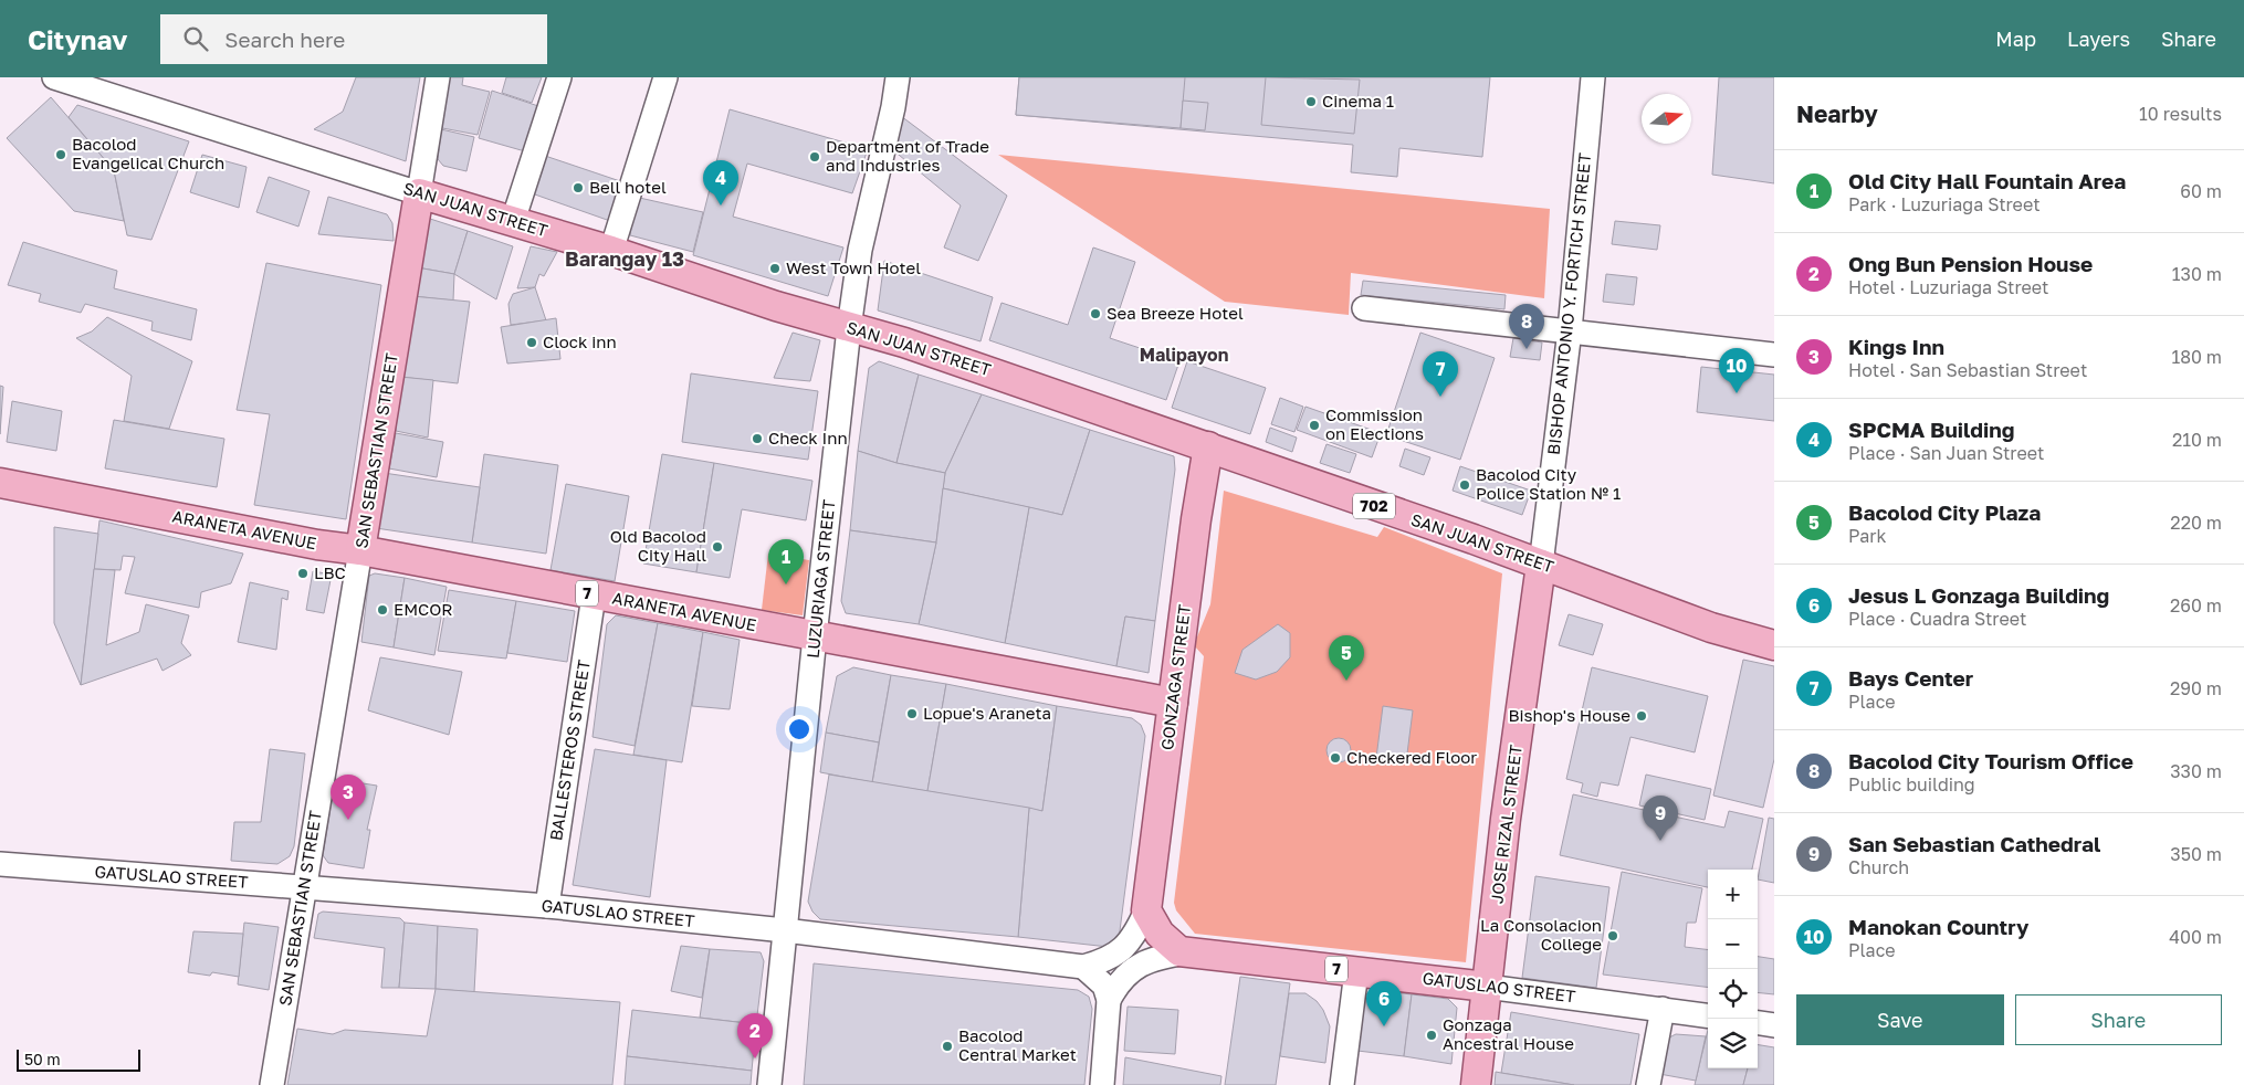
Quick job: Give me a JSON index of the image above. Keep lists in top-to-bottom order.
{
  "streets": {
    "main road": [
      "SAN JUAN STREET",
      "SAN SEBASTIAN STREET",
      "702",
      "ARANETA AVENUE",
      "7",
      "GONZAGA STREET",
      "JOSE RIZAL STREET",
      "GATUSLAO STREET"
    ],
    "street": ["BISHOP ANTONIO Y. FORTICH STREET", "LUZURIAGA STREET", "BALLESTEROS STREET"]
  },
  "crossings": [
    ["SAN JUAN STREET", "BISHOP ANTONIO Y. FORTICH STREET"],
    ["SAN JUAN STREET", "SAN SEBASTIAN STREET"],
    ["SAN JUAN STREET", "LUZURIAGA STREET"],
    ["SAN JUAN STREET", "GONZAGA STREET"],
    ["SAN JUAN STREET", "JOSE RIZAL STREET"],
    ["BISHOP ANTONIO Y. FORTICH STREET", "JOSE RIZAL STREET"],
    ["SAN SEBASTIAN STREET", "ARANETA AVENUE"],
    ["SAN SEBASTIAN STREET", "GATUSLAO STREET"],
    ["ARANETA AVENUE", "LUZURIAGA STREET"],
    ["ARANETA AVENUE", "GONZAGA STREET"],
    ["ARANETA AVENUE", "BALLESTEROS STREET"],
    ["LUZURIAGA STREET", "GATUSLAO STREET"],
    ["GONZAGA STREET", "GATUSLAO STREET"],
    ["BALLESTEROS STREET", "GATUSLAO STREET"],
    ["JOSE RIZAL STREET", "GATUSLAO STREET"]
  ],
  "districts": ["Barangay 13", "Malipayon"],
  "places": [
    "Cinema 1",
    "Bacolod Evangelical Church",
    "Department of Trade and Industries",
    "Bell hotel",
    "West Town Hotel",
    "Sea Breeze Hotel",
    "Clock inn",
    "Commission on Elections",
    "Check Inn",
    "Bacolod City Police Station № 1",
    "Old Bacolod City Hall",
    "LBC",
    "EMCOR",
    "Lopue's Araneta",
    "Bishop's House",
    "Checkered Floor",
    "La Consolacion College",
    "Gonzaga Ancestral House",
    "Bacolod Central Market"
  ],
  "scale_bar": "50 m",
  "north": "right",
  "page": {
    "header": "Citynav",
    "search": "Search here",
    "nav": ["Map", "Layers", "Share"],
    "heading": ["Nearby", "10 results"],
    "list": [
      {
        "mark": "1",
        "name": "Old City Hall Fountain Area",
        "note": "Park · Luzuriaga Street",
        "value": "60 m"
      },
      {
        "mark": "2",
        "name": "Ong Bun Pension House",
        "note": "Hotel · Luzuriaga Street",
        "value": "130 m"
      },
      {
        "mark": "3",
        "name": "Kings Inn",
        "note": "Hotel · San Sebastian Street",
        "value": "180 m"
      },
      {
        "mark": "4",
        "name": "SPCMA Building",
        "note": "Place · San Juan Street",
        "value": "210 m"
      },
      {
        "mark": "5",
        "name": "Bacolod City Plaza",
        "note": "Park",
        "value": "220 m"
      },
      {
        "mark": "6",
        "name": "Jesus L Gonzaga Building",
        "note": "Place · Cuadra Street",
        "value": "260 m"
      },
      {
        "mark": "7",
        "name": "Bays Center",
        "note": "Place",
        "value": "290 m"
      },
      {
        "mark": "8",
        "name": "Bacolod City Tourism Office",
        "note": "Public building",
        "value": "330 m"
      },
      {
        "mark": "9",
        "name": "San Sebastian Cathedral",
        "note": "Church",
        "value": "350 m"
      },
      {
        "mark": "10",
        "name": "Manokan Country",
        "note": "Place",
        "value": "400 m"
      }
    ],
    "pins": [
      "4",
      "8",
      "10",
      "7",
      "1",
      "5",
      "3",
      "9",
      "6",
      "2"
    ],
    "map_buttons": ["+", "−"],
    "buttons": ["Save", "Share"],
    "scale": "50 m"
  }
}
